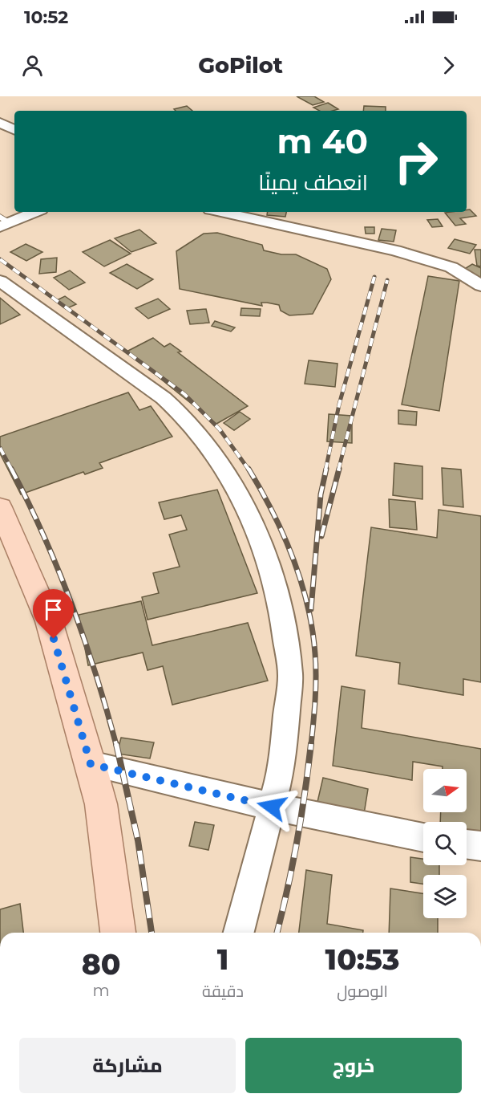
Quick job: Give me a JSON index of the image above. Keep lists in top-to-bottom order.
{
  "north": "right",
  "page": {
    "status": "10:52",
    "header": "GoPilot",
    "turn": ["40 m", "انعطف يمينًا"],
    "eta": [
      "10:53",
      "الوصول",
      "1",
      "دقيقة",
      "80",
      "m"
    ],
    "buttons": ["خروج", "مشاركة"]
  }
}
